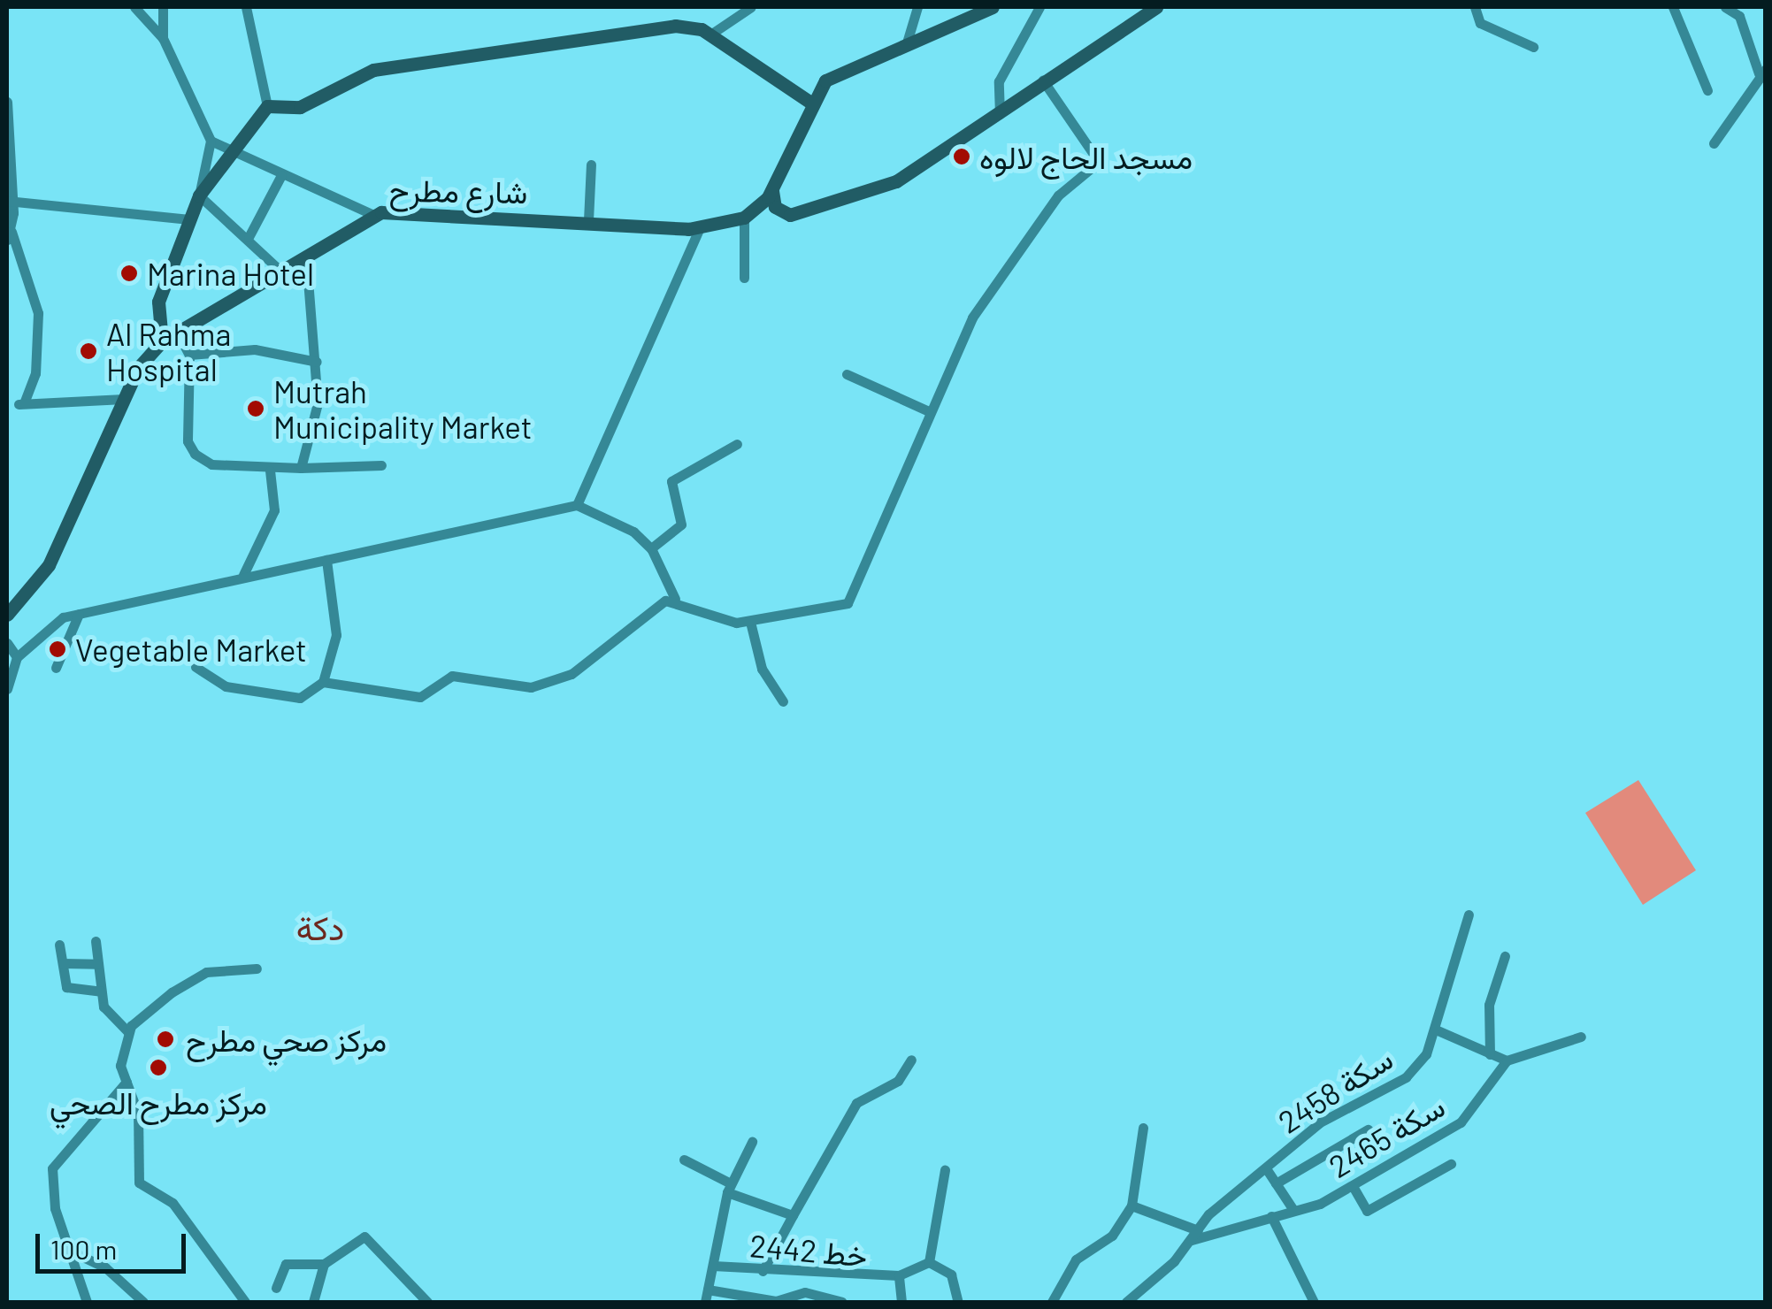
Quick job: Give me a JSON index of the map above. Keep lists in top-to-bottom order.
{
  "streets": {
    "main road": ["شارع مطرح"],
    "street": ["سكة 2458", "سكة 2465", "2442 خط"]
  },
  "crossings": [
    ["سكة 2458", "سكة 2465"]
  ],
  "districts": ["دكة"],
  "places": [
    "مسجد الحاج لالوه",
    "Marina Hotel",
    "Al Rahma Hospital",
    "Mutrah Municipality Market",
    "Vegetable Market",
    "مركز صحي مطرح",
    "مركز مطرح الصحي"
  ],
  "scale_bar": "100 m"
}
